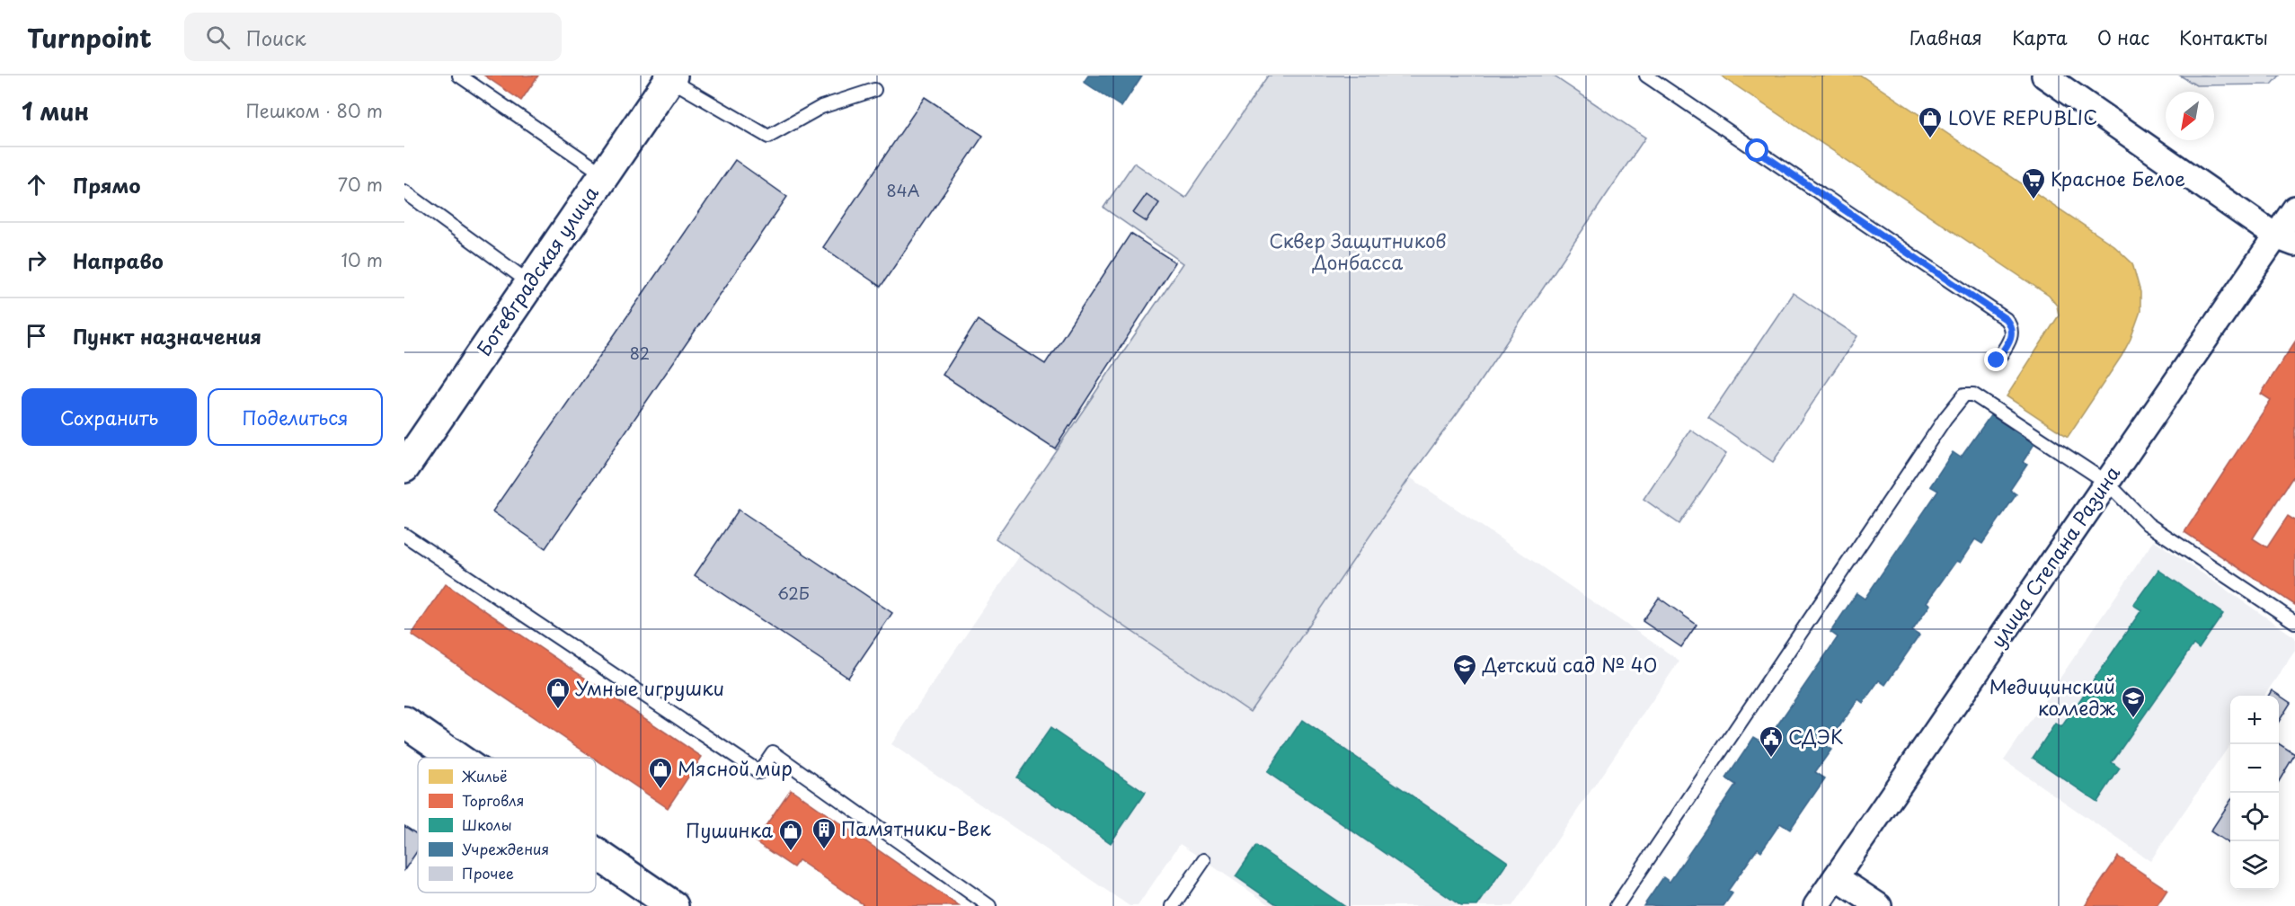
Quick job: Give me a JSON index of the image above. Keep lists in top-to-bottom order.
{
  "streets": {
    "main road": ["Ботевградская улица"],
    "street": ["улица Степана Разина"]
  },
  "parks": ["Сквер Защитников Донбасса"],
  "places": {
    "shop": [
      "LOVE REPUBLIC",
      "Умные игрушки",
      "Мясной мир",
      "Пушинка"
    ],
    "supermarket": ["Красное Белое"],
    "school or university": ["Детский сад № 40", "Медицинский колледж"],
    "public building": ["СДЭК"],
    "building": ["Памятники-Век"]
  },
  "house_numbers": ["84А", "82", "62Б"],
  "legend": [
    "Жильё",
    "Торговля",
    "Школы",
    "Учреждения",
    "Прочее"
  ],
  "north": "bottom left",
  "page": {
    "header": "Turnpoint",
    "search": "Поиск",
    "nav": [
      "Главная",
      "Карта",
      "О нас",
      "Контакты"
    ],
    "heading": ["1 мин", "Пешком · 80 m"],
    "list": [
      ["Прямо", "70 m"],
      ["Направо", "10 m"],
      "Пункт назначения"
    ],
    "buttons": ["Сохранить", "Поделиться"],
    "map_buttons": ["+", "−"]
  }
}
